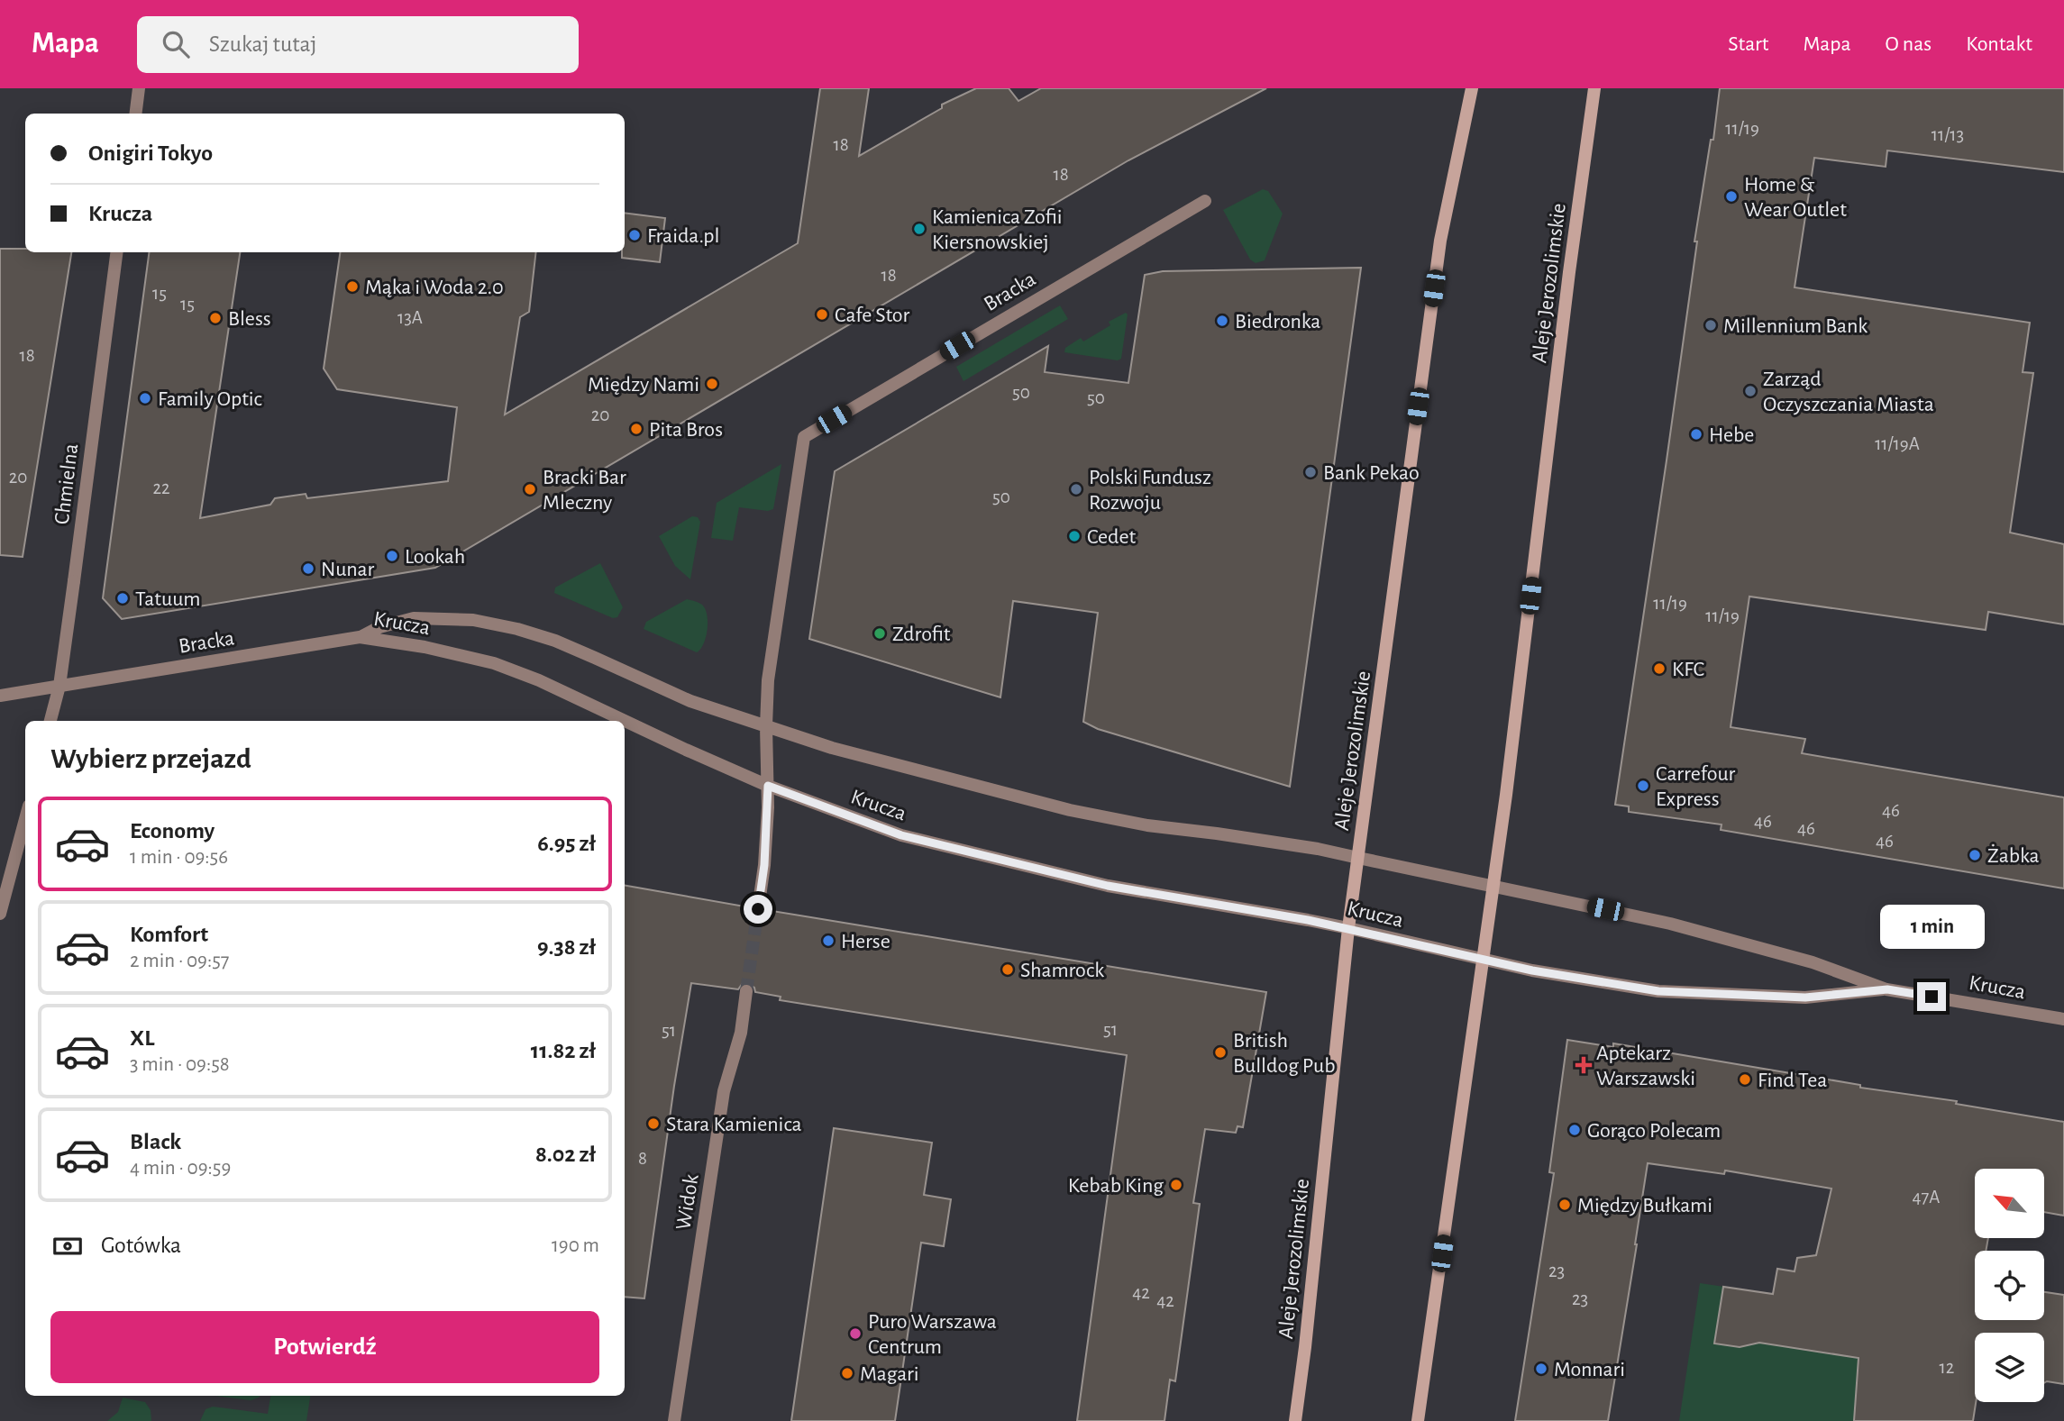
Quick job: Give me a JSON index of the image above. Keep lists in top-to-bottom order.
{
  "streets": {
    "main road": ["Aleje Jerozolimskie"],
    "street": [
      "Bracka",
      "Chmielna",
      "Krucza",
      "Widok"
    ]
  },
  "crossings": [
    ["Aleje Jerozolimskie", "Krucza"],
    ["Bracka", "Chmielna"],
    ["Bracka", "Krucza"]
  ],
  "places": {
    "other": [
      "Home & Wear Outlet",
      "Kamienica Zofii Kiersnowskiej",
      "Fraida.pl",
      "Mąka i Woda 2.0",
      "Cafe Stor",
      "Bless",
      "Biedronka",
      "Millennium Bank",
      "Między Nami",
      "Zarząd Oczyszczania Miasta",
      "Family Optic",
      "Pita Bros",
      "Hebe",
      "Bank Pekao",
      "Bracki Bar Mleczny",
      "Polski Fundusz Rozwoju",
      "Cedet",
      "Lookah",
      "Nunar",
      "Tatuum",
      "Zdrofit",
      "KFC",
      "Carrefour Express",
      "Żabka",
      "Herse",
      "Shamrock",
      "British Bulldog Pub",
      "Find Tea",
      "Stara Kamienica",
      "Gorąco Polecam",
      "Kebab King",
      "Między Bułkami",
      "Puro Warszawa Centrum",
      "Monnari",
      "Magari"
    ],
    "health": ["Aptekarz Warszawski"]
  },
  "house_numbers": [
    "11/19",
    "11/13",
    "18",
    "18",
    "18",
    "15",
    "15",
    "13A",
    "18",
    "50",
    "50",
    "20",
    "11/19A",
    "20",
    "22",
    "50",
    "11/19",
    "11/19",
    "46",
    "46",
    "46",
    "46",
    "51",
    "51",
    "8",
    "47A",
    "23",
    "42",
    "23",
    "42",
    "12"
  ],
  "north": "top left",
  "page": {
    "header": "Mapa",
    "search": "Szukaj tutaj",
    "nav": [
      "Start",
      "Mapa",
      "O nas",
      "Kontakt"
    ],
    "banner": ["Onigiri Tokyo", "Krucza"],
    "heading": "Wybierz przejazd",
    "list": [
      {
        "name": "Economy",
        "note": "1 min · 09:56",
        "value": "6.95 zł"
      },
      {
        "name": "Komfort",
        "note": "2 min · 09:57",
        "value": "9.38 zł"
      },
      {
        "name": "XL",
        "note": "3 min · 09:58",
        "value": "11.82 zł"
      },
      {
        "name": "Black",
        "note": "4 min · 09:59",
        "value": "8.02 zł"
      }
    ],
    "bubble": "1 min",
    "pay": ["Gotówka", "190 m"],
    "buttons": "Potwierdź"
  }
}
